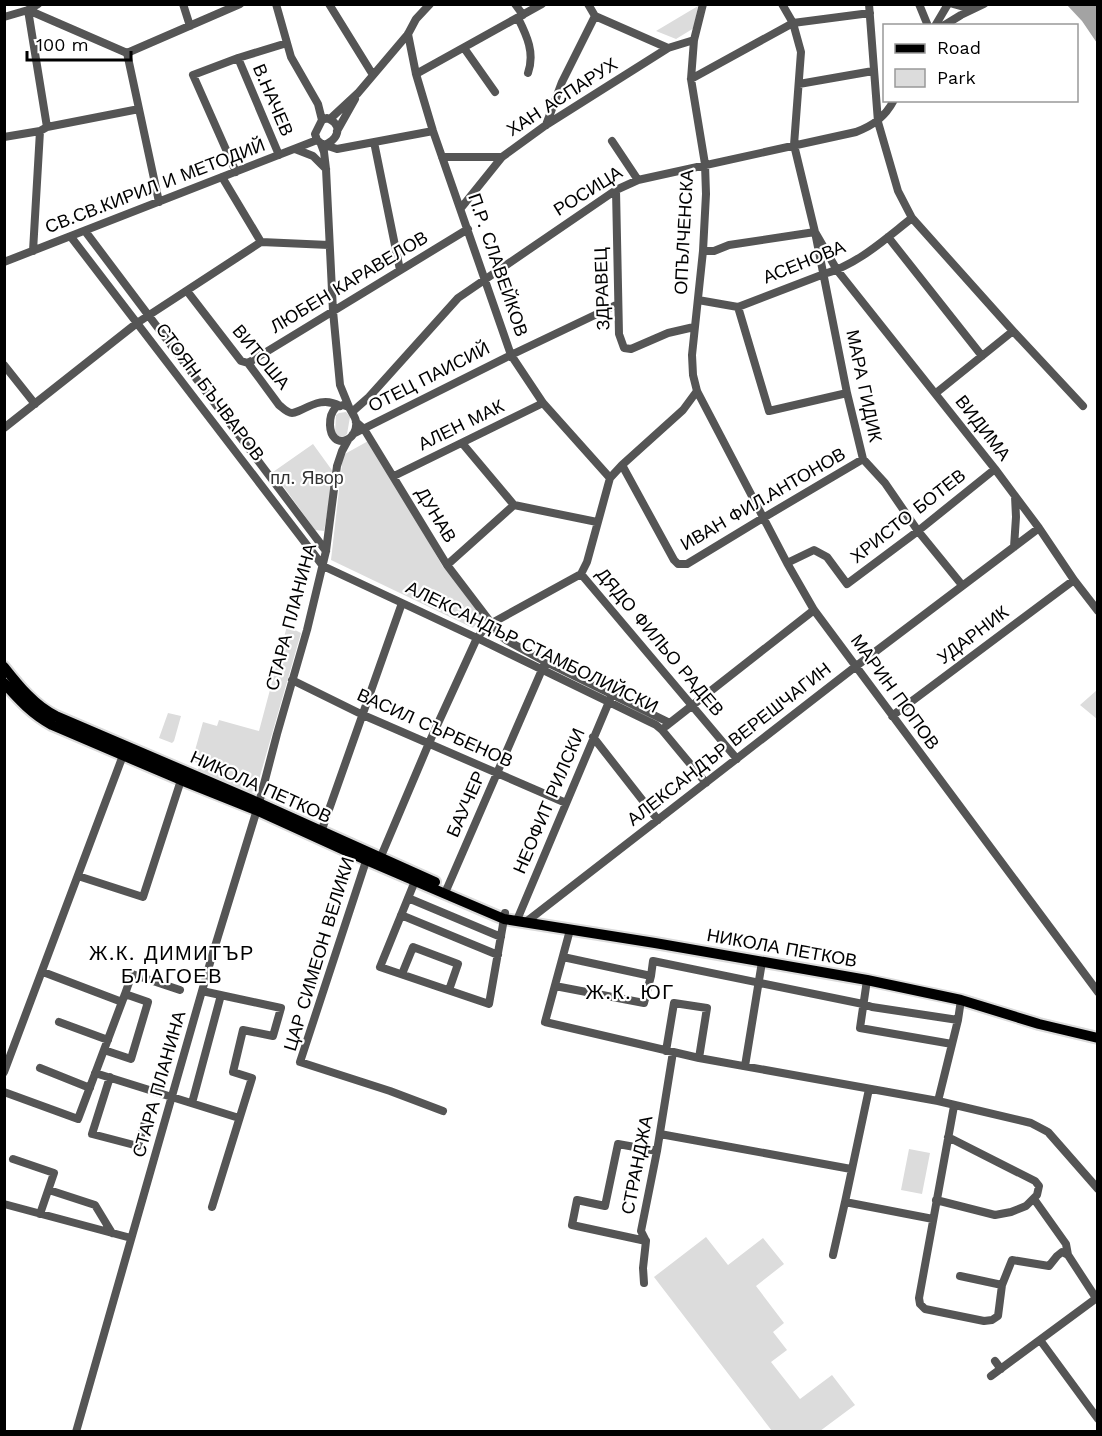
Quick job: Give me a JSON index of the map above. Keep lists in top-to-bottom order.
{
  "streets": {
    "main road": ["НИКОЛА ПЕТКОВ"],
    "street": [
      "ХАН АСПАРУХ",
      "В.НАЧЕВ",
      "СВ.СВ.КИРИЛ И МЕТОДИЙ",
      "РОСИЦА",
      "ОПЪЛЧЕНСКА",
      "АСЕНОВА",
      "П.Р. СЛАВЕЙКОВ",
      "ЛЮБЕН КАРАВЕЛОВ",
      "ЗДРАВЕЦ",
      "ВИТОША",
      "ОТЕЦ ПАИСИЙ",
      "МАРА ГИДИК",
      "СТОЯН БЪЧВАРОВ",
      "АЛЕН МАК",
      "ВИДИМА",
      "ИВАН ФИЛ.АНТОНОВ",
      "ДУНАВ",
      "ХРИСТО БОТЕВ",
      "СТАРА ПЛАНИНА",
      "УДАРНИК",
      "ДЯДО ФИЛЬО РАДЕВ",
      "АЛЕКСАНДЪР СТАМБОЛИЙСКИ",
      "МАРИН ПОПОВ",
      "ВАСИЛ СЪРБЕНОВ",
      "АЛЕКСАНДЪР ВЕРЕШЧАГИН",
      "НЕОФИТ РИЛСКИ",
      "БАУЧЕР",
      "ЦАР СИМЕОН ВЕЛИКИ",
      "СТРАНДЖА"
    ]
  },
  "crossings": [
    ["ХАН АСПАРУХ", "ОПЪЛЧЕНСКА"],
    ["ХАН АСПАРУХ", "П.Р. СЛАВЕЙКОВ"],
    ["В.НАЧЕВ", "СВ.СВ.КИРИЛ И МЕТОДИЙ"],
    ["СВ.СВ.КИРИЛ И МЕТОДИЙ", "П.Р. СЛАВЕЙКОВ"],
    ["СВ.СВ.КИРИЛ И МЕТОДИЙ", "СТОЯН БЪЧВАРОВ"],
    ["РОСИЦА", "ОПЪЛЧЕНСКА"],
    ["РОСИЦА", "П.Р. СЛАВЕЙКОВ"],
    ["РОСИЦА", "ЗДРАВЕЦ"],
    ["РОСИЦА", "ВИТОША"],
    ["РОСИЦА", "ОТЕЦ ПАИСИЙ"],
    ["РОСИЦА", "МАРА ГИДИК"],
    ["РОСИЦА", "ДУНАВ"],
    ["РОСИЦА", "СТАРА ПЛАНИНА"],
    ["ОПЪЛЧЕНСКА", "ЗДРАВЕЦ"],
    ["ОПЪЛЧЕНСКА", "МАРИН ПОПОВ"],
    ["АСЕНОВА", "МАРА ГИДИК"],
    ["АСЕНОВА", "ВИДИМА"],
    ["П.Р. СЛАВЕЙКОВ", "ЛЮБЕН КАРАВЕЛОВ"],
    ["П.Р. СЛАВЕЙКОВ", "ОТЕЦ ПАИСИЙ"],
    ["П.Р. СЛАВЕЙКОВ", "АЛЕН МАК"],
    ["ЛЮБЕН КАРАВЕЛОВ", "ВИТОША"],
    ["ЗДРАВЕЦ", "ОТЕЦ ПАИСИЙ"],
    ["ВИТОША", "ОТЕЦ ПАИСИЙ"],
    ["ВИТОША", "ДУНАВ"],
    ["ВИТОША", "СТАРА ПЛАНИНА"],
    ["ОТЕЦ ПАИСИЙ", "ДУНАВ"],
    ["ОТЕЦ ПАИСИЙ", "СТАРА ПЛАНИНА"],
    ["МАРА ГИДИК", "ВИДИМА"],
    ["МАРА ГИДИК", "ИВАН ФИЛ.АНТОНОВ"],
    ["МАРА ГИДИК", "ХРИСТО БОТЕВ"],
    ["МАРА ГИДИК", "АЛЕКСАНДЪР ВЕРЕШЧАГИН"],
    ["СТОЯН БЪЧВАРОВ", "СТАРА ПЛАНИНА"],
    ["СТОЯН БЪЧВАРОВ", "АЛЕКСАНДЪР СТАМБОЛИЙСКИ"],
    ["АЛЕН МАК", "ДУНАВ"],
    ["ВИДИМА", "ХРИСТО БОТЕВ"],
    ["ВИДИМА", "УДАРНИК"],
    ["ВИДИМА", "АЛЕКСАНДЪР ВЕРЕШЧАГИН"],
    ["ИВАН ФИЛ.АНТОНОВ", "МАРИН ПОПОВ"],
    ["ДУНАВ", "СТАРА ПЛАНИНА"],
    ["ДУНАВ", "АЛЕКСАНДЪР СТАМБОЛИЙСКИ"],
    ["ХРИСТО БОТЕВ", "МАРИН ПОПОВ"],
    ["СТАРА ПЛАНИНА", "АЛЕКСАНДЪР СТАМБОЛИЙСКИ"],
    ["СТАРА ПЛАНИНА", "ВАСИЛ СЪРБЕНОВ"],
    ["СТАРА ПЛАНИНА", "НИКОЛА ПЕТКОВ"],
    ["УДАРНИК", "МАРИН ПОПОВ"],
    ["ДЯДО ФИЛЬО РАДЕВ", "АЛЕКСАНДЪР ВЕРЕШЧАГИН"],
    ["АЛЕКСАНДЪР СТАМБОЛИЙСКИ", "АЛЕКСАНДЪР ВЕРЕШЧАГИН"],
    ["АЛЕКСАНДЪР СТАМБОЛИЙСКИ", "НЕОФИТ РИЛСКИ"],
    ["АЛЕКСАНДЪР СТАМБОЛИЙСКИ", "БАУЧЕР"],
    ["АЛЕКСАНДЪР СТАМБОЛИЙСКИ", "ЦАР СИМЕОН ВЕЛИКИ"],
    ["МАРИН ПОПОВ", "АЛЕКСАНДЪР ВЕРЕШЧАГИН"],
    ["ВАСИЛ СЪРБЕНОВ", "НЕОФИТ РИЛСКИ"],
    ["ВАСИЛ СЪРБЕНОВ", "БАУЧЕР"],
    ["ВАСИЛ СЪРБЕНОВ", "ЦАР СИМЕОН ВЕЛИКИ"],
    ["АЛЕКСАНДЪР ВЕРЕШЧАГИН", "НИКОЛА ПЕТКОВ"],
    ["АЛЕКСАНДЪР ВЕРЕШЧАГИН", "НЕОФИТ РИЛСКИ"],
    ["НИКОЛА ПЕТКОВ", "НЕОФИТ РИЛСКИ"],
    ["НИКОЛА ПЕТКОВ", "БАУЧЕР"],
    ["НИКОЛА ПЕТКОВ", "ЦАР СИМЕОН ВЕЛИКИ"]
  ],
  "districts": ["Ж.К. ДИМИТЪР БЛАГОЕВ", "Ж.К. ЮГ"],
  "parks": ["пл. Явор"],
  "legend": ["Road", "Park"],
  "scale_bar": "100 m"
}
